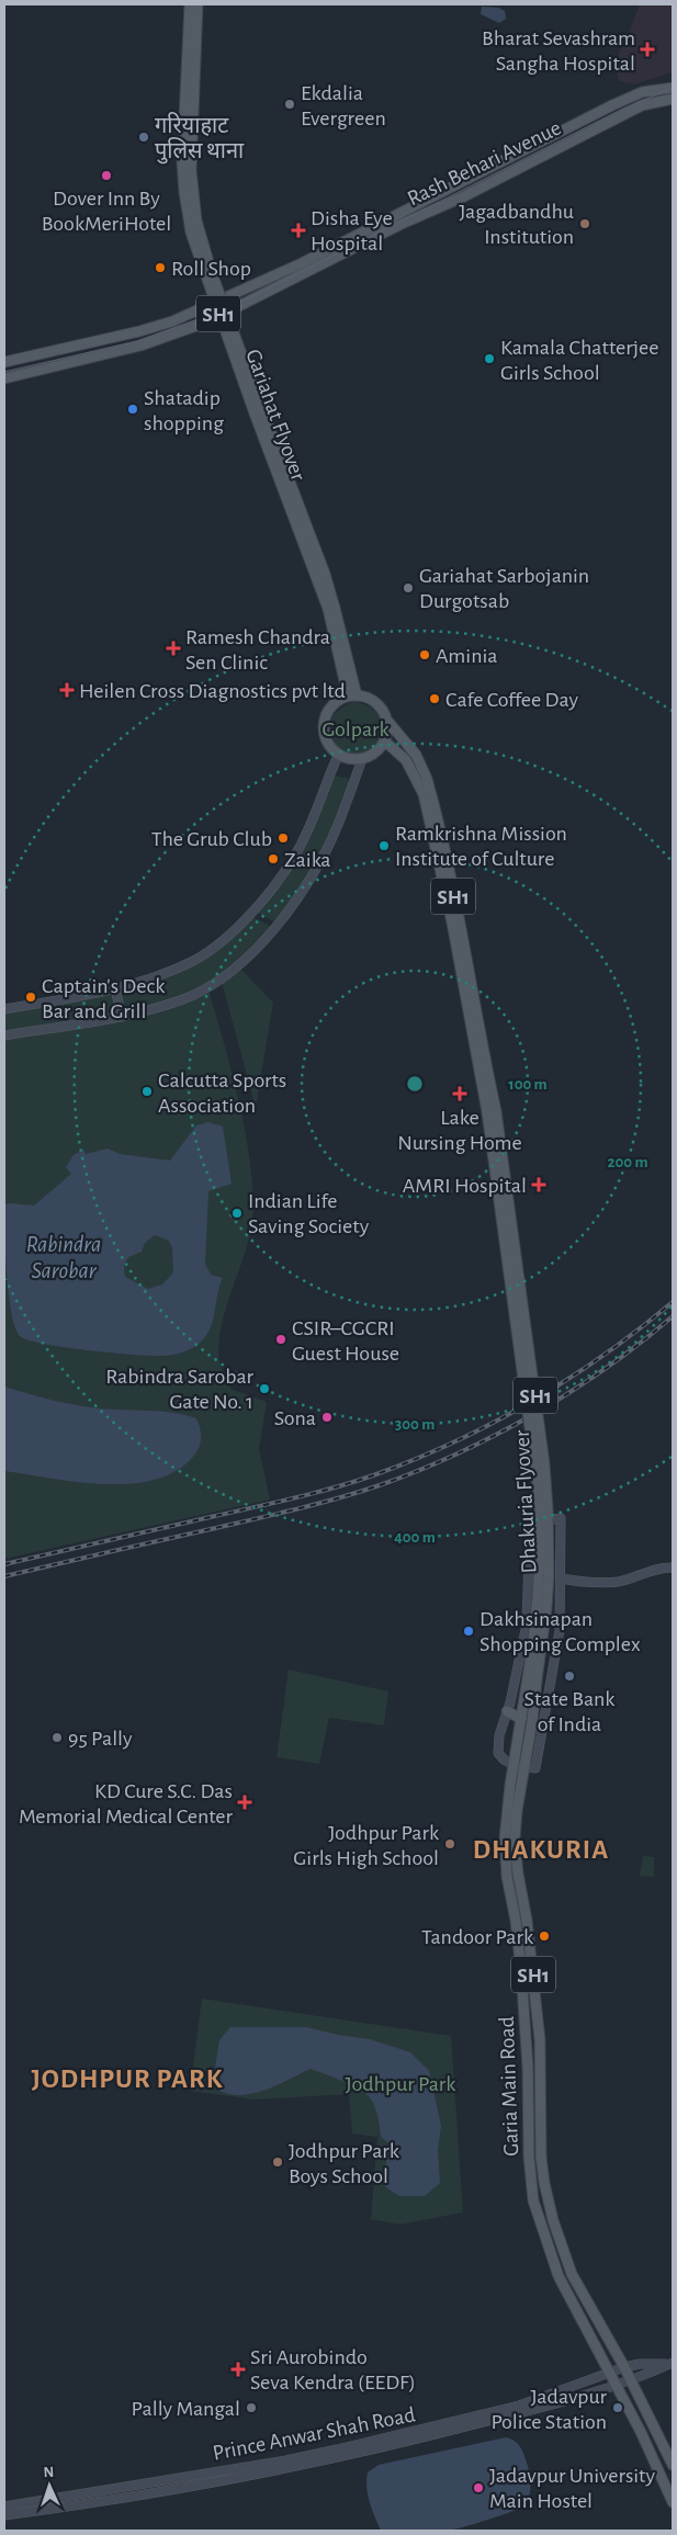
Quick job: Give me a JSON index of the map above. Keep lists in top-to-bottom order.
{
  "streets": {
    "main road": [
      "Rash Behari Avenue",
      "SH1",
      "Gariahat Flyover",
      "Dhakuria Flyover",
      "Garia Main Road"
    ],
    "street": ["Prince Anwar Shah Road"]
  },
  "crossings": [
    ["SH1", "Gariahat Flyover"],
    ["SH1", "Dhakuria Flyover"],
    ["SH1", "Garia Main Road"],
    ["SH1", "Prince Anwar Shah Road"],
    ["Dhakuria Flyover", "Garia Main Road"],
    ["Garia Main Road", "Prince Anwar Shah Road"]
  ],
  "districts": ["DHAKURIA", "JODHPUR PARK"],
  "water": ["Rabindra Sarobar"],
  "parks": ["Golpark", "Jodhpur Park"],
  "places": {
    "health": [
      "Bharat Sevashram Sangha Hospital",
      "Disha Eye Hospital",
      "Ramesh Chandra Sen Clinic",
      "Heilen Cross Diagnostics pvt ltd",
      "Lake Nursing Home",
      "AMRI Hospital",
      "KD Cure S.C. Das Memorial Medical Center",
      "Sri Aurobindo Seva Kendra (EEDF)"
    ],
    "other": [
      "Ekdalia Evergreen",
      "गरियाहाट पुलिस थाना",
      "Dover Inn By BookMeriHotel",
      "Jagadbandhu Institution",
      "Roll Shop",
      "Kamala Chatterjee Girls School",
      "Shatadip shopping",
      "Gariahat Sarbojanin Durgotsab",
      "Aminia",
      "Cafe Coffee Day",
      "The Grub Club",
      "Ramkrishna Mission Institute of Culture",
      "Zaika",
      "Captain's Deck Bar and Grill",
      "Calcutta Sports Association",
      "Indian Life Saving Society",
      "CSIR–CGCRI Guest House",
      "Rabindra Sarobar Gate No. 1",
      "Sona",
      "Dakhsinapan Shopping Complex",
      "State Bank of India",
      "95 Pally",
      "Jodhpur Park Girls High School",
      "Tandoor Park",
      "Jodhpur Park Boys School",
      "Pally Mangal",
      "Jadavpur Police Station",
      "Jadavpur University Main Hostel"
    ]
  },
  "north": "top",
  "rings": [
    "100 m",
    "200 m",
    "300 m",
    "400 m"
  ]
}
